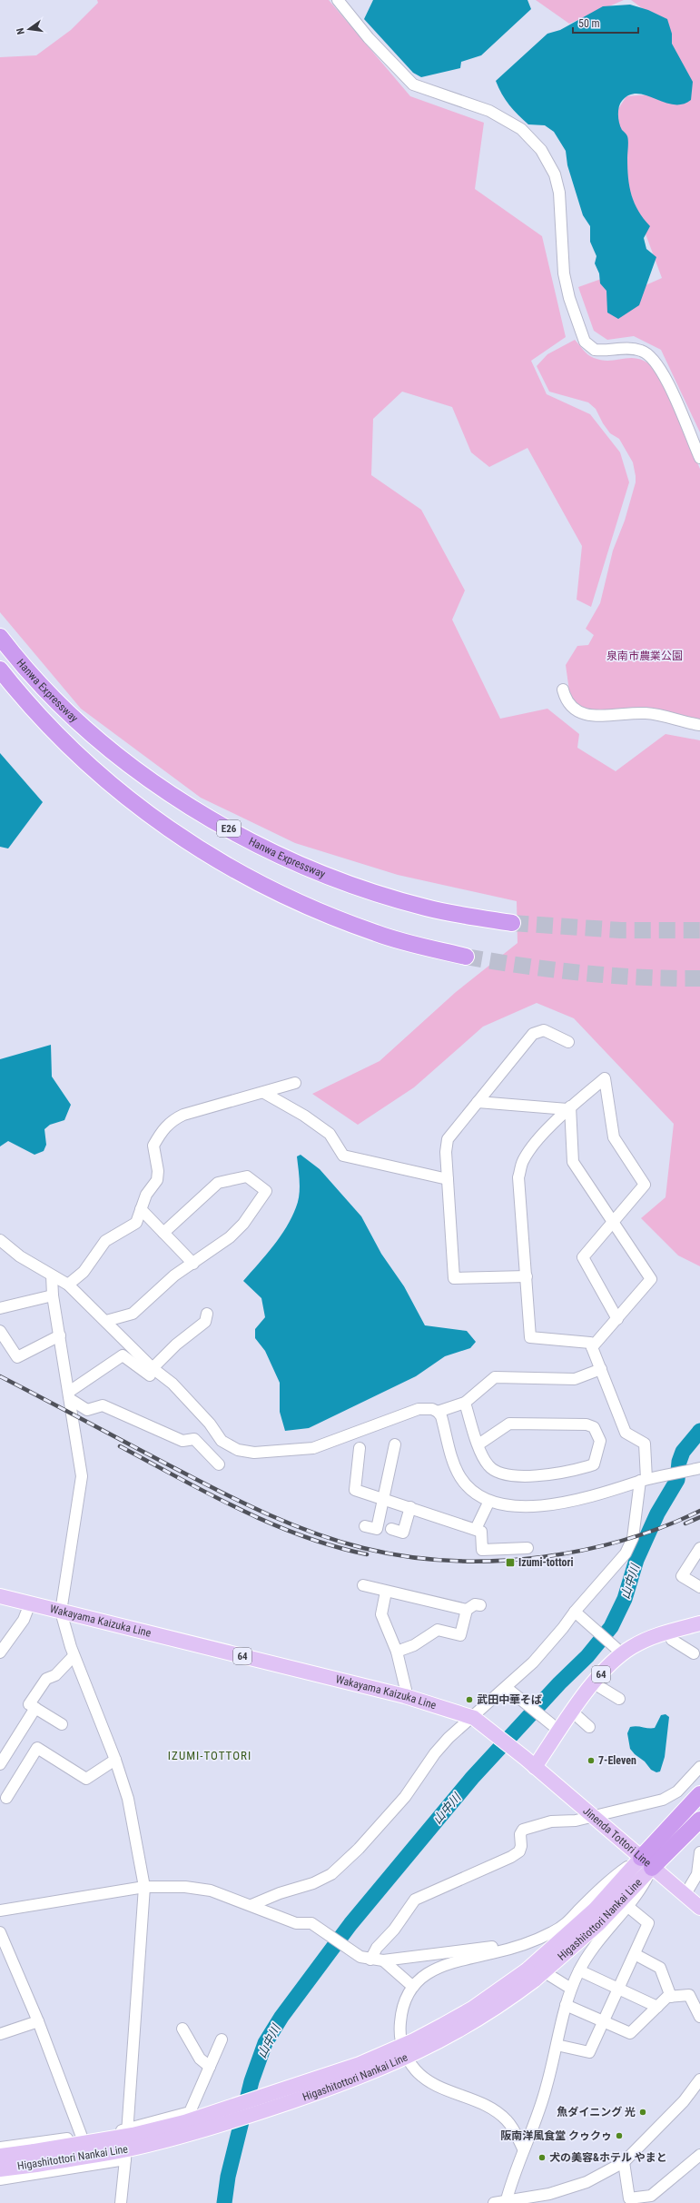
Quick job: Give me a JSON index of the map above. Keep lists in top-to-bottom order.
{
  "streets": {
    "highway": ["Hanwa Expressway", "E26"],
    "main road": [
      "Wakayama Kaizuka Line",
      "64",
      "Jinenda Tottori Line",
      "Higashitottori Nankai Line"
    ]
  },
  "crossings": [
    ["Wakayama Kaizuka Line", "64"],
    ["Wakayama Kaizuka Line", "Jinenda Tottori Line"],
    ["64", "Jinenda Tottori Line"],
    ["Jinenda Tottori Line", "Higashitottori Nankai Line"]
  ],
  "districts": ["IZUMI-TOTTORI"],
  "water": ["山中川"],
  "parks": ["泉南市農業公園"],
  "places": {
    "transit": ["Izumi-tottori"],
    "other": [
      "武田中華そば",
      "7-Eleven",
      "魚ダイニング 光",
      "阪南洋風食堂 クゥクゥ",
      "犬の美容&ホテル やまと"
    ]
  },
  "scale_bar": "50 m",
  "north": "left"
}
